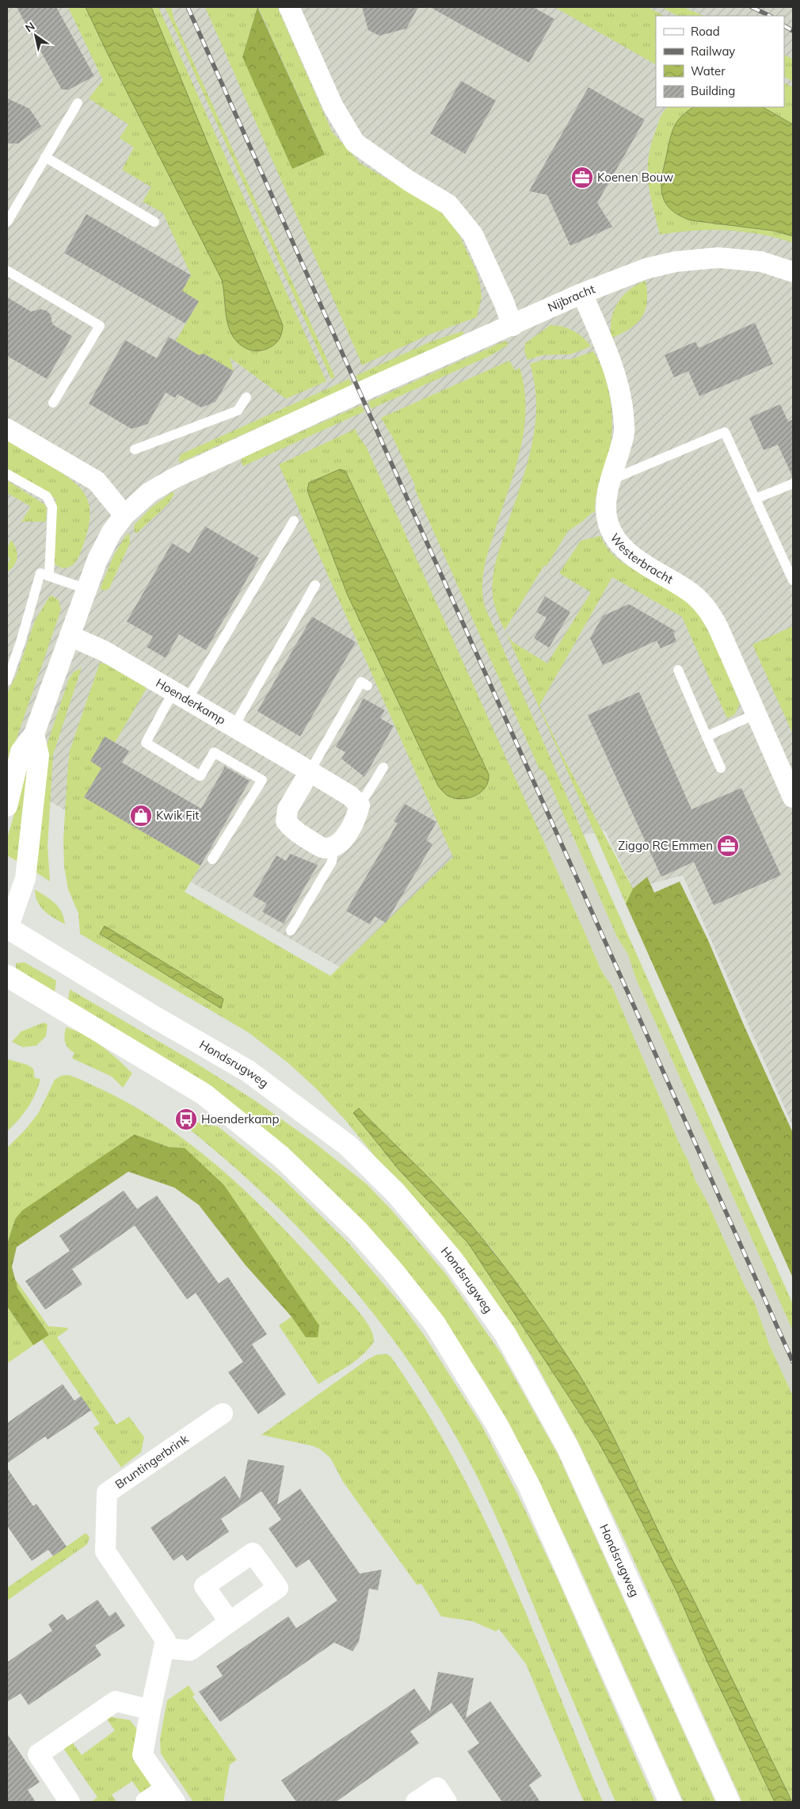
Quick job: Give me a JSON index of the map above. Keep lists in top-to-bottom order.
{
  "streets": {
    "main road": ["Hondsrugweg"],
    "street": [
      "Nijbracht",
      "Westerbracht",
      "Hoenderkamp",
      "Bruntingerbrink"
    ]
  },
  "crossings": [
    ["Nijbracht", "Westerbracht"]
  ],
  "places": {
    "office": ["Koenen Bouw", "Ziggo RC Emmen"],
    "shop": ["Kwik Fit"],
    "bus stop": ["Hoenderkamp"]
  },
  "legend": [
    "Road",
    "Railway",
    "Water",
    "Building"
  ],
  "north": "top left"
}
